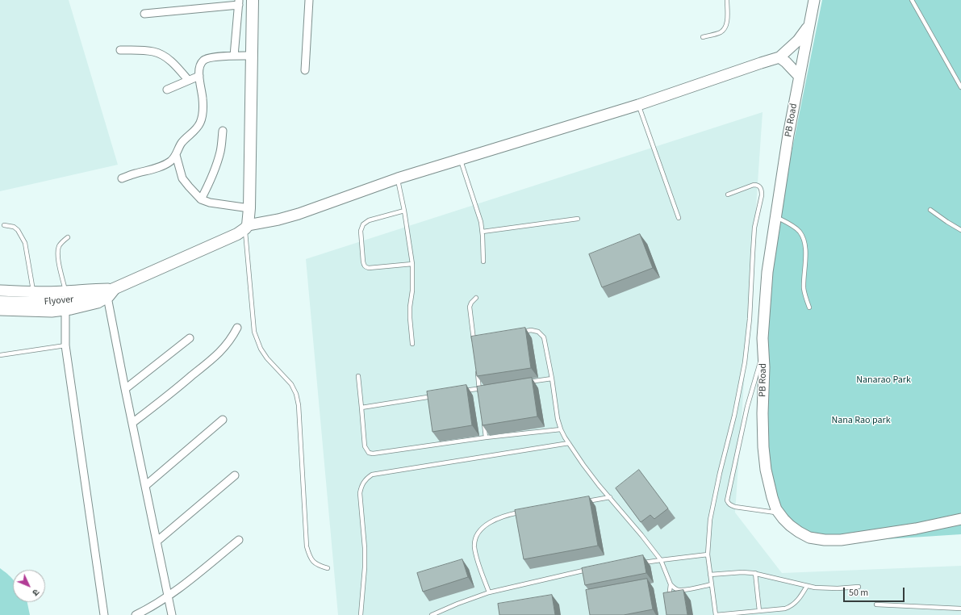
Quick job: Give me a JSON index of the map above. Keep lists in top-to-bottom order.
{
  "streets": {
    "main road": ["Flyover"],
    "street": ["PB Road"]
  },
  "parks": ["Nanarao Park", "Nana Rao park"],
  "scale_bar": "50 m",
  "north": "bottom right"
}
